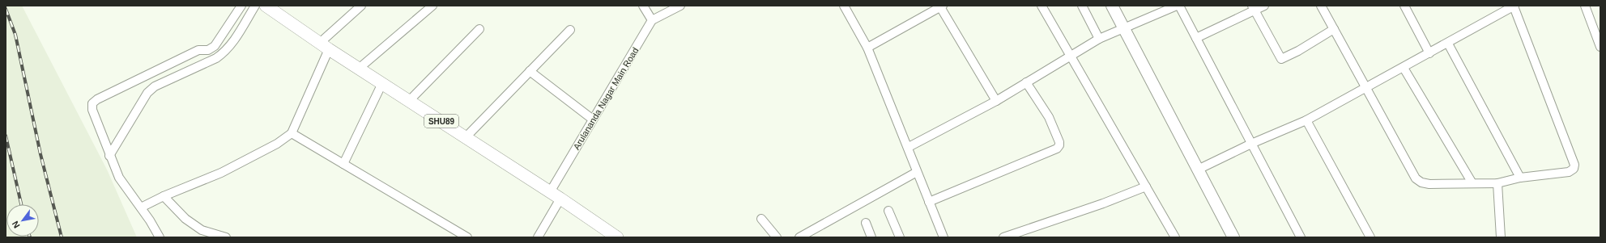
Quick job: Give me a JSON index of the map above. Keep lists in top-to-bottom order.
{
  "streets": {
    "main road": ["SHU89"],
    "street": ["Arulananda Nagar Main Road"]
  },
  "crossings": [
    ["Arulananda Nagar Main Road", "SHU89"]
  ],
  "north": "bottom left"
}
